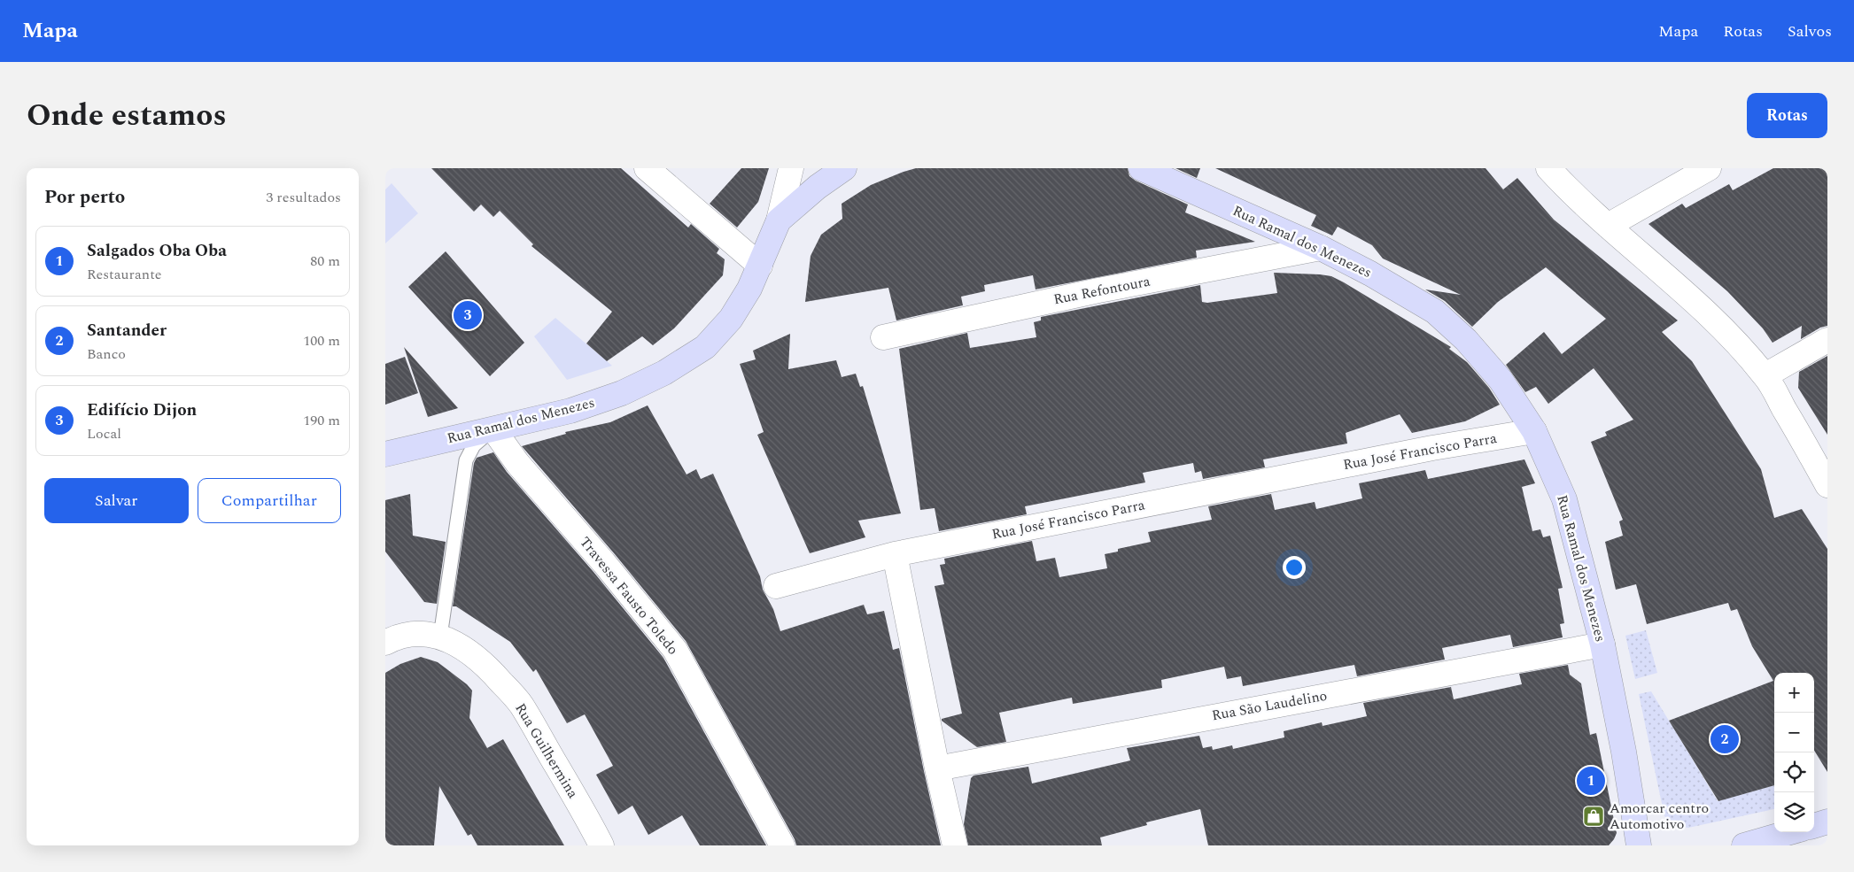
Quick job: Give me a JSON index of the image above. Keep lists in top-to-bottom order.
{
  "streets": {
    "street": [
      "Rua Ramal dos Menezes",
      "Rua Refontoura",
      "Rua José Francisco Parra",
      "Travessa Fausto Toledo",
      "Rua São Laudelino",
      "Rua Guilhermina"
    ]
  },
  "crossings": [
    ["Rua Ramal dos Menezes", "Rua Refontoura"],
    ["Rua Ramal dos Menezes", "Rua José Francisco Parra"],
    ["Rua Ramal dos Menezes", "Travessa Fausto Toledo"],
    ["Rua Ramal dos Menezes", "Rua São Laudelino"]
  ],
  "places": {
    "shop": ["Amorcar centro Automotivo"]
  },
  "page": {
    "header": "Mapa",
    "nav": ["Mapa", "Rotas", "Salvos"],
    "title": "Onde estamos",
    "buttons": [
      "Rotas",
      ["Salvar", "Compartilhar"]
    ],
    "heading": ["Por perto", "3 resultados"],
    "list": [
      {
        "mark": "1",
        "name": "Salgados Oba Oba",
        "note": "Restaurante",
        "value": "80 m"
      },
      {
        "mark": "2",
        "name": "Santander",
        "note": "Banco",
        "value": "100 m"
      },
      {
        "mark": "3",
        "name": "Edifício Dijon",
        "note": "Local",
        "value": "190 m"
      }
    ],
    "pins": ["3", "2", "1"],
    "map_buttons": ["+", "−"]
  }
}
